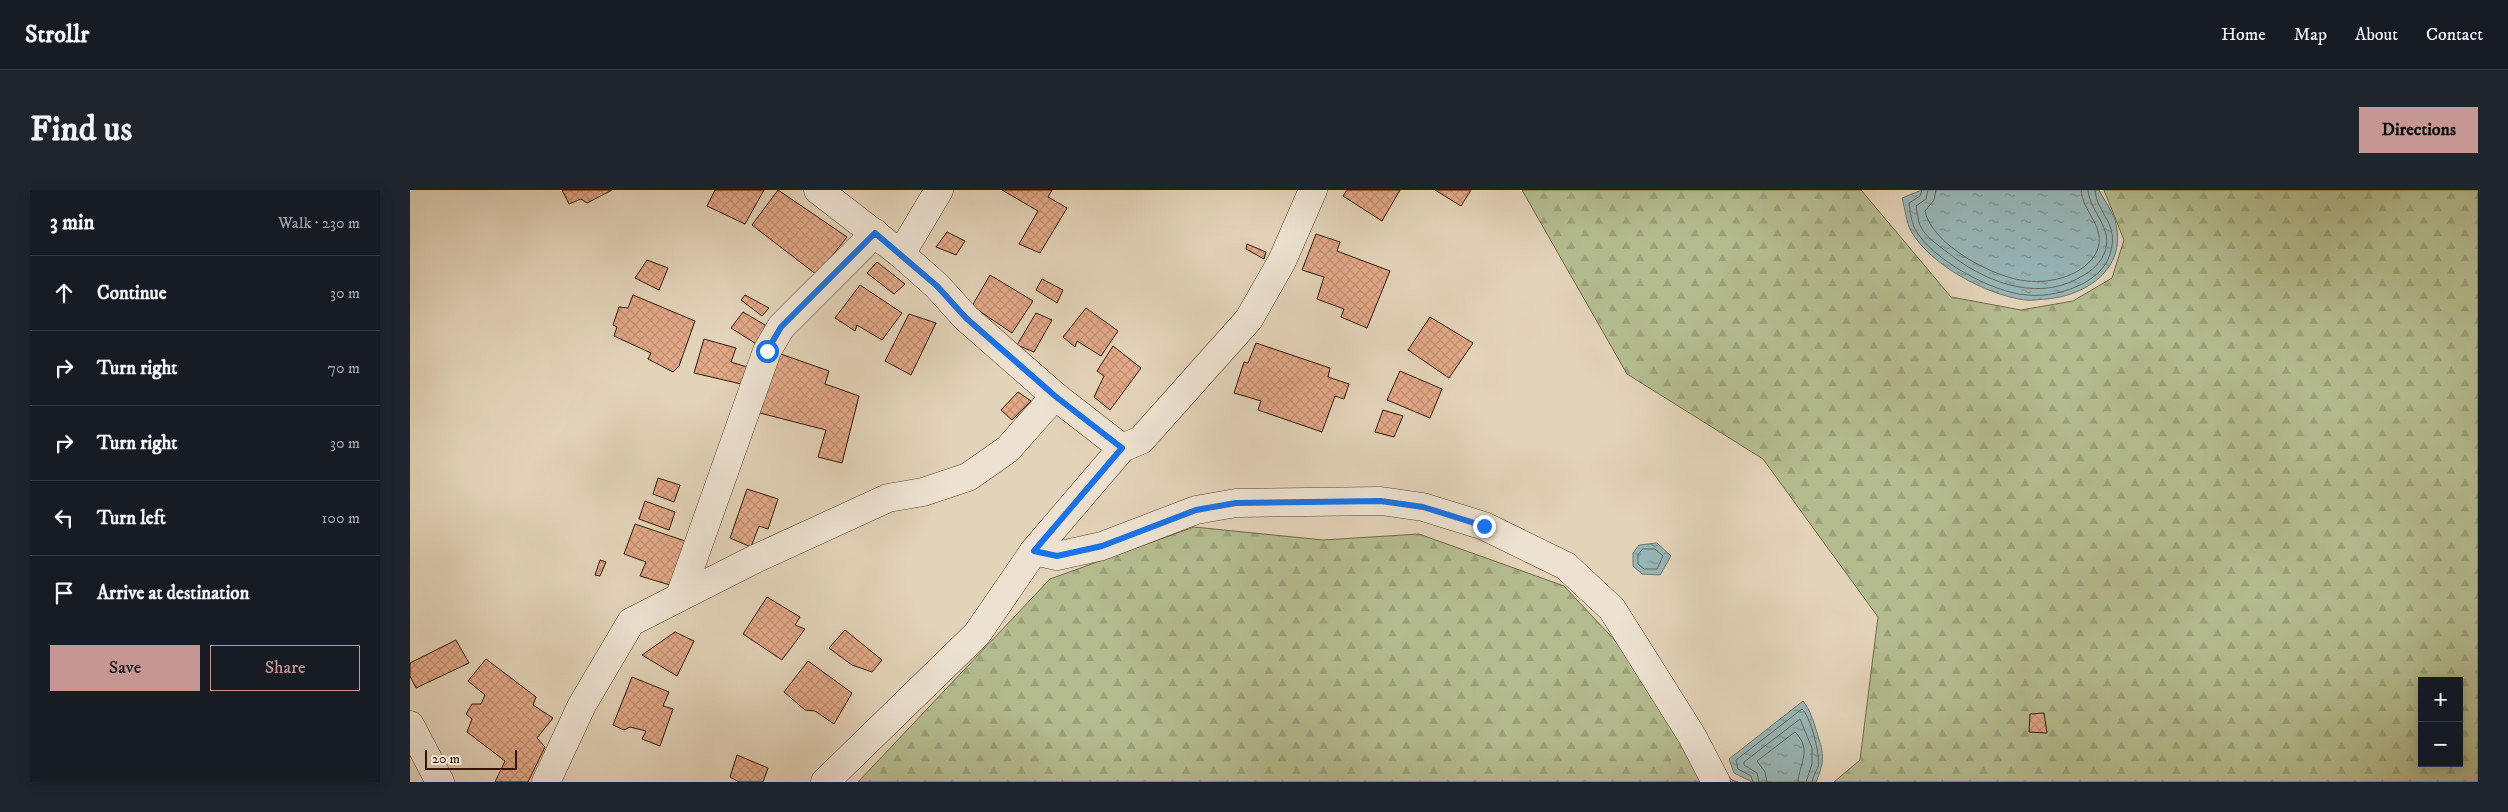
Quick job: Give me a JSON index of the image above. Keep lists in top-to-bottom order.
{
  "scale_bar": "20 m",
  "page": {
    "header": "Strollr",
    "nav": [
      "Home",
      "Map",
      "About",
      "Contact"
    ],
    "buttons": [
      "Directions",
      ["Save", "Share"]
    ],
    "title": "Find us",
    "heading": ["3 min", "Walk · 230 m"],
    "list": [
      ["Continue", "30 m"],
      ["Turn right", "70 m"],
      ["Turn right", "30 m"],
      ["Turn left", "100 m"],
      "Arrive at destination"
    ],
    "map_buttons": ["+", "−"],
    "scale": "20 m"
  }
}
